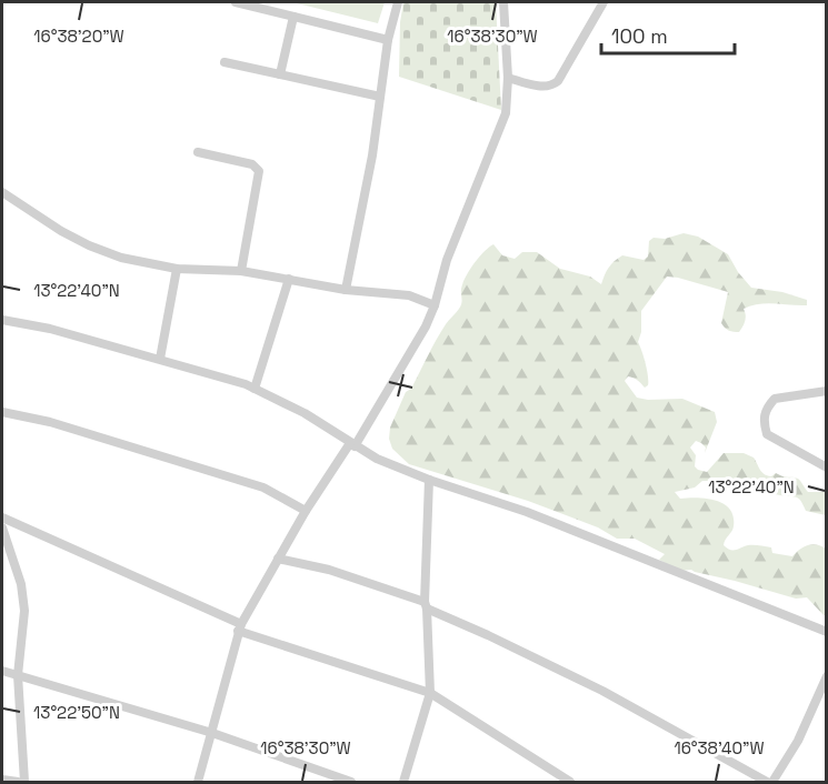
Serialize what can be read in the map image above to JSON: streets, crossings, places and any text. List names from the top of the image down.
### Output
{
  "scale_bar": "100 m",
  "coordinates": [
    "16°38'20\"W",
    "16°38'30\"W",
    "13°22'40\"N",
    "13°22'50\"N",
    "16°38'40\"W"
  ]
}
